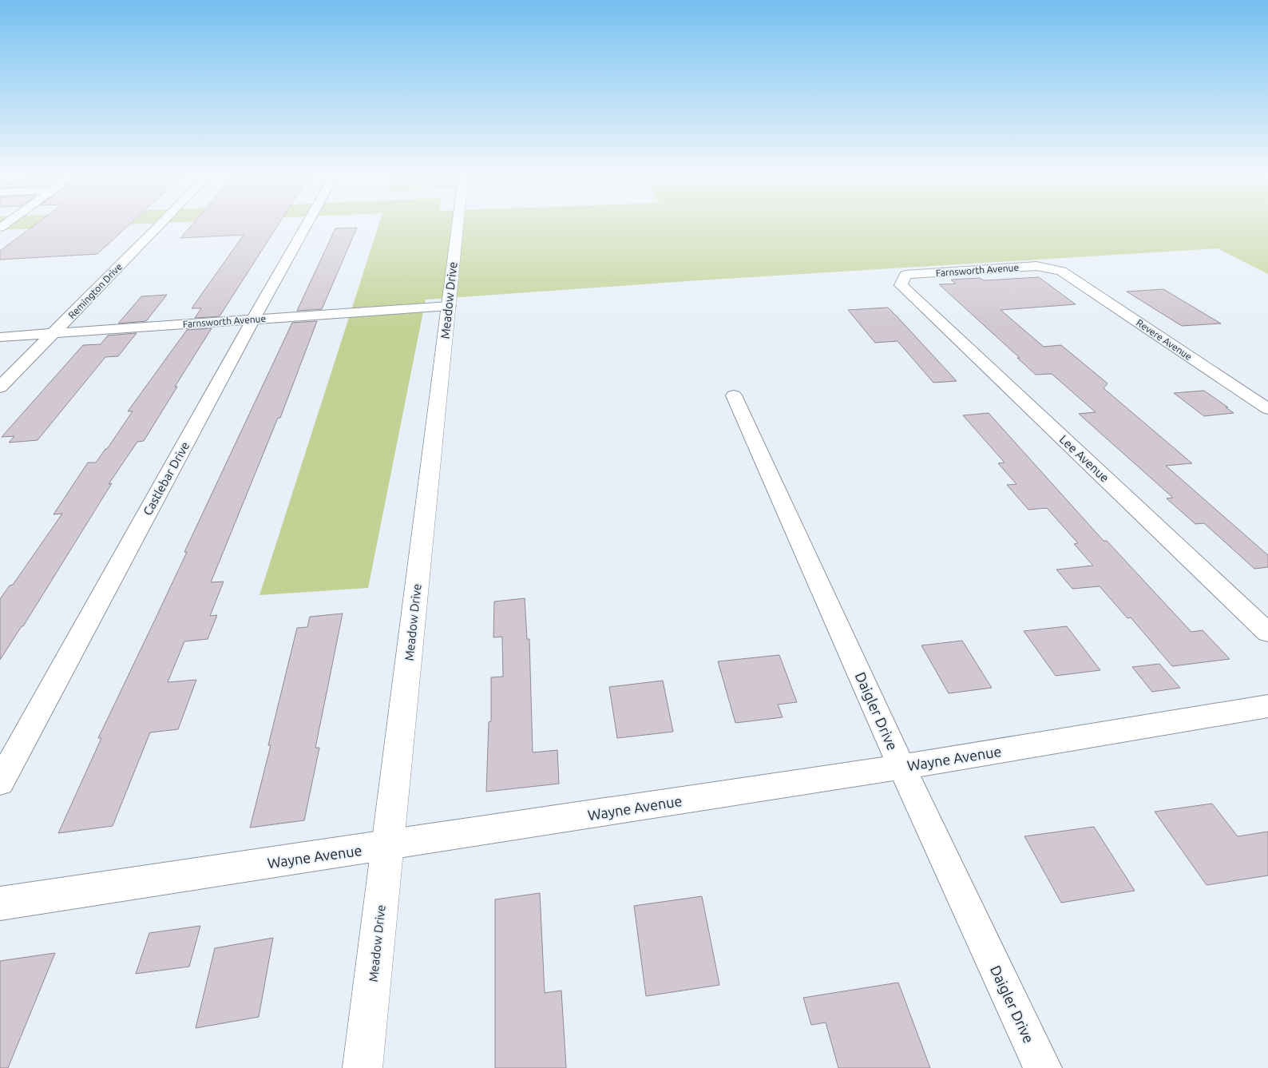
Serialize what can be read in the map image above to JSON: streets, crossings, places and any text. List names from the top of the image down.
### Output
{
  "streets": {
    "street": [
      "Farnsworth Avenue",
      "Remington Drive",
      "Meadow Drive",
      "Revere Avenue",
      "Lee Avenue",
      "Castlebar Drive",
      "Daigler Drive",
      "Wayne Avenue"
    ]
  },
  "crossings": [
    ["Farnsworth Avenue", "Remington Drive"],
    ["Farnsworth Avenue", "Meadow Drive"],
    ["Farnsworth Avenue", "Revere Avenue"],
    ["Farnsworth Avenue", "Lee Avenue"],
    ["Farnsworth Avenue", "Castlebar Drive"],
    ["Meadow Drive", "Wayne Avenue"],
    ["Daigler Drive", "Wayne Avenue"]
  ]
}
